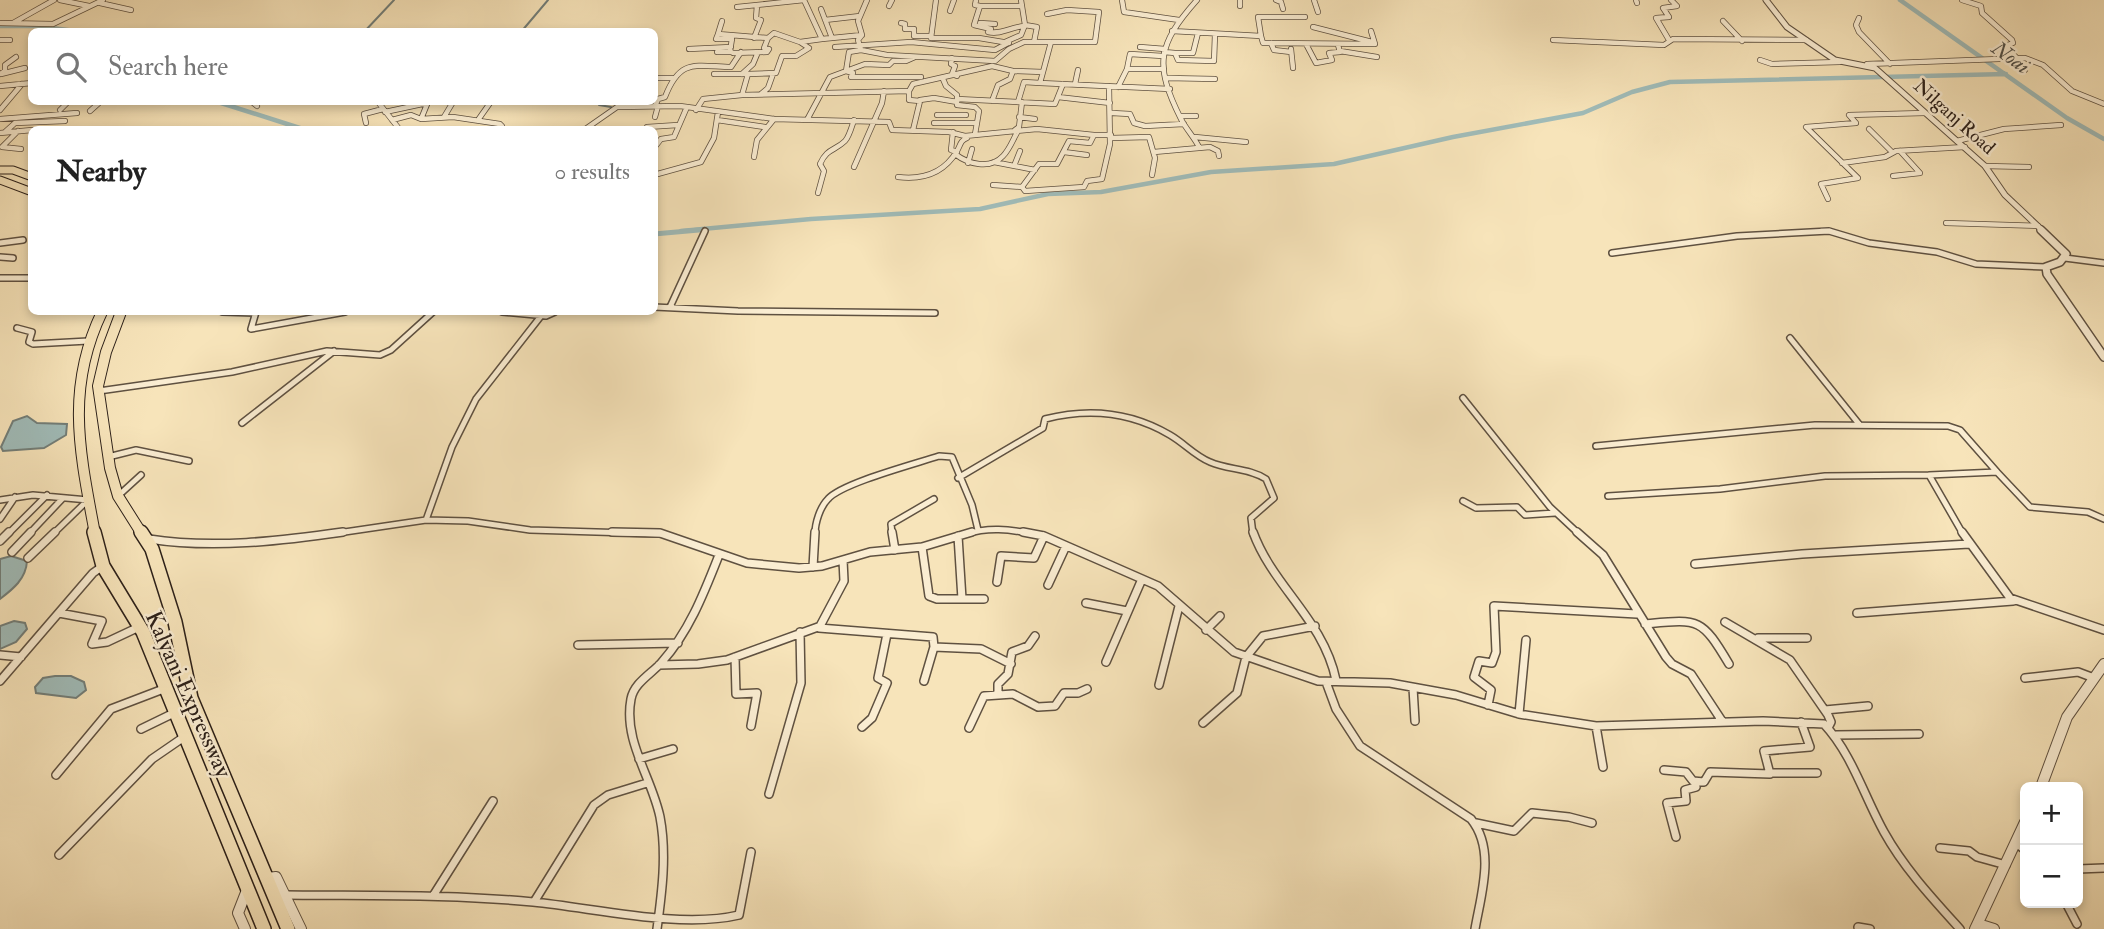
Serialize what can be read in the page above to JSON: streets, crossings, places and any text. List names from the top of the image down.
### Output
{
  "streets": {
    "highway": ["Kalyani Expressway"],
    "street": ["Nilganj Road"]
  },
  "water": ["Noai"],
  "page": {
    "search": "Search here",
    "heading": ["Nearby", "0 results"],
    "map_buttons": ["+", "−"]
  }
}
